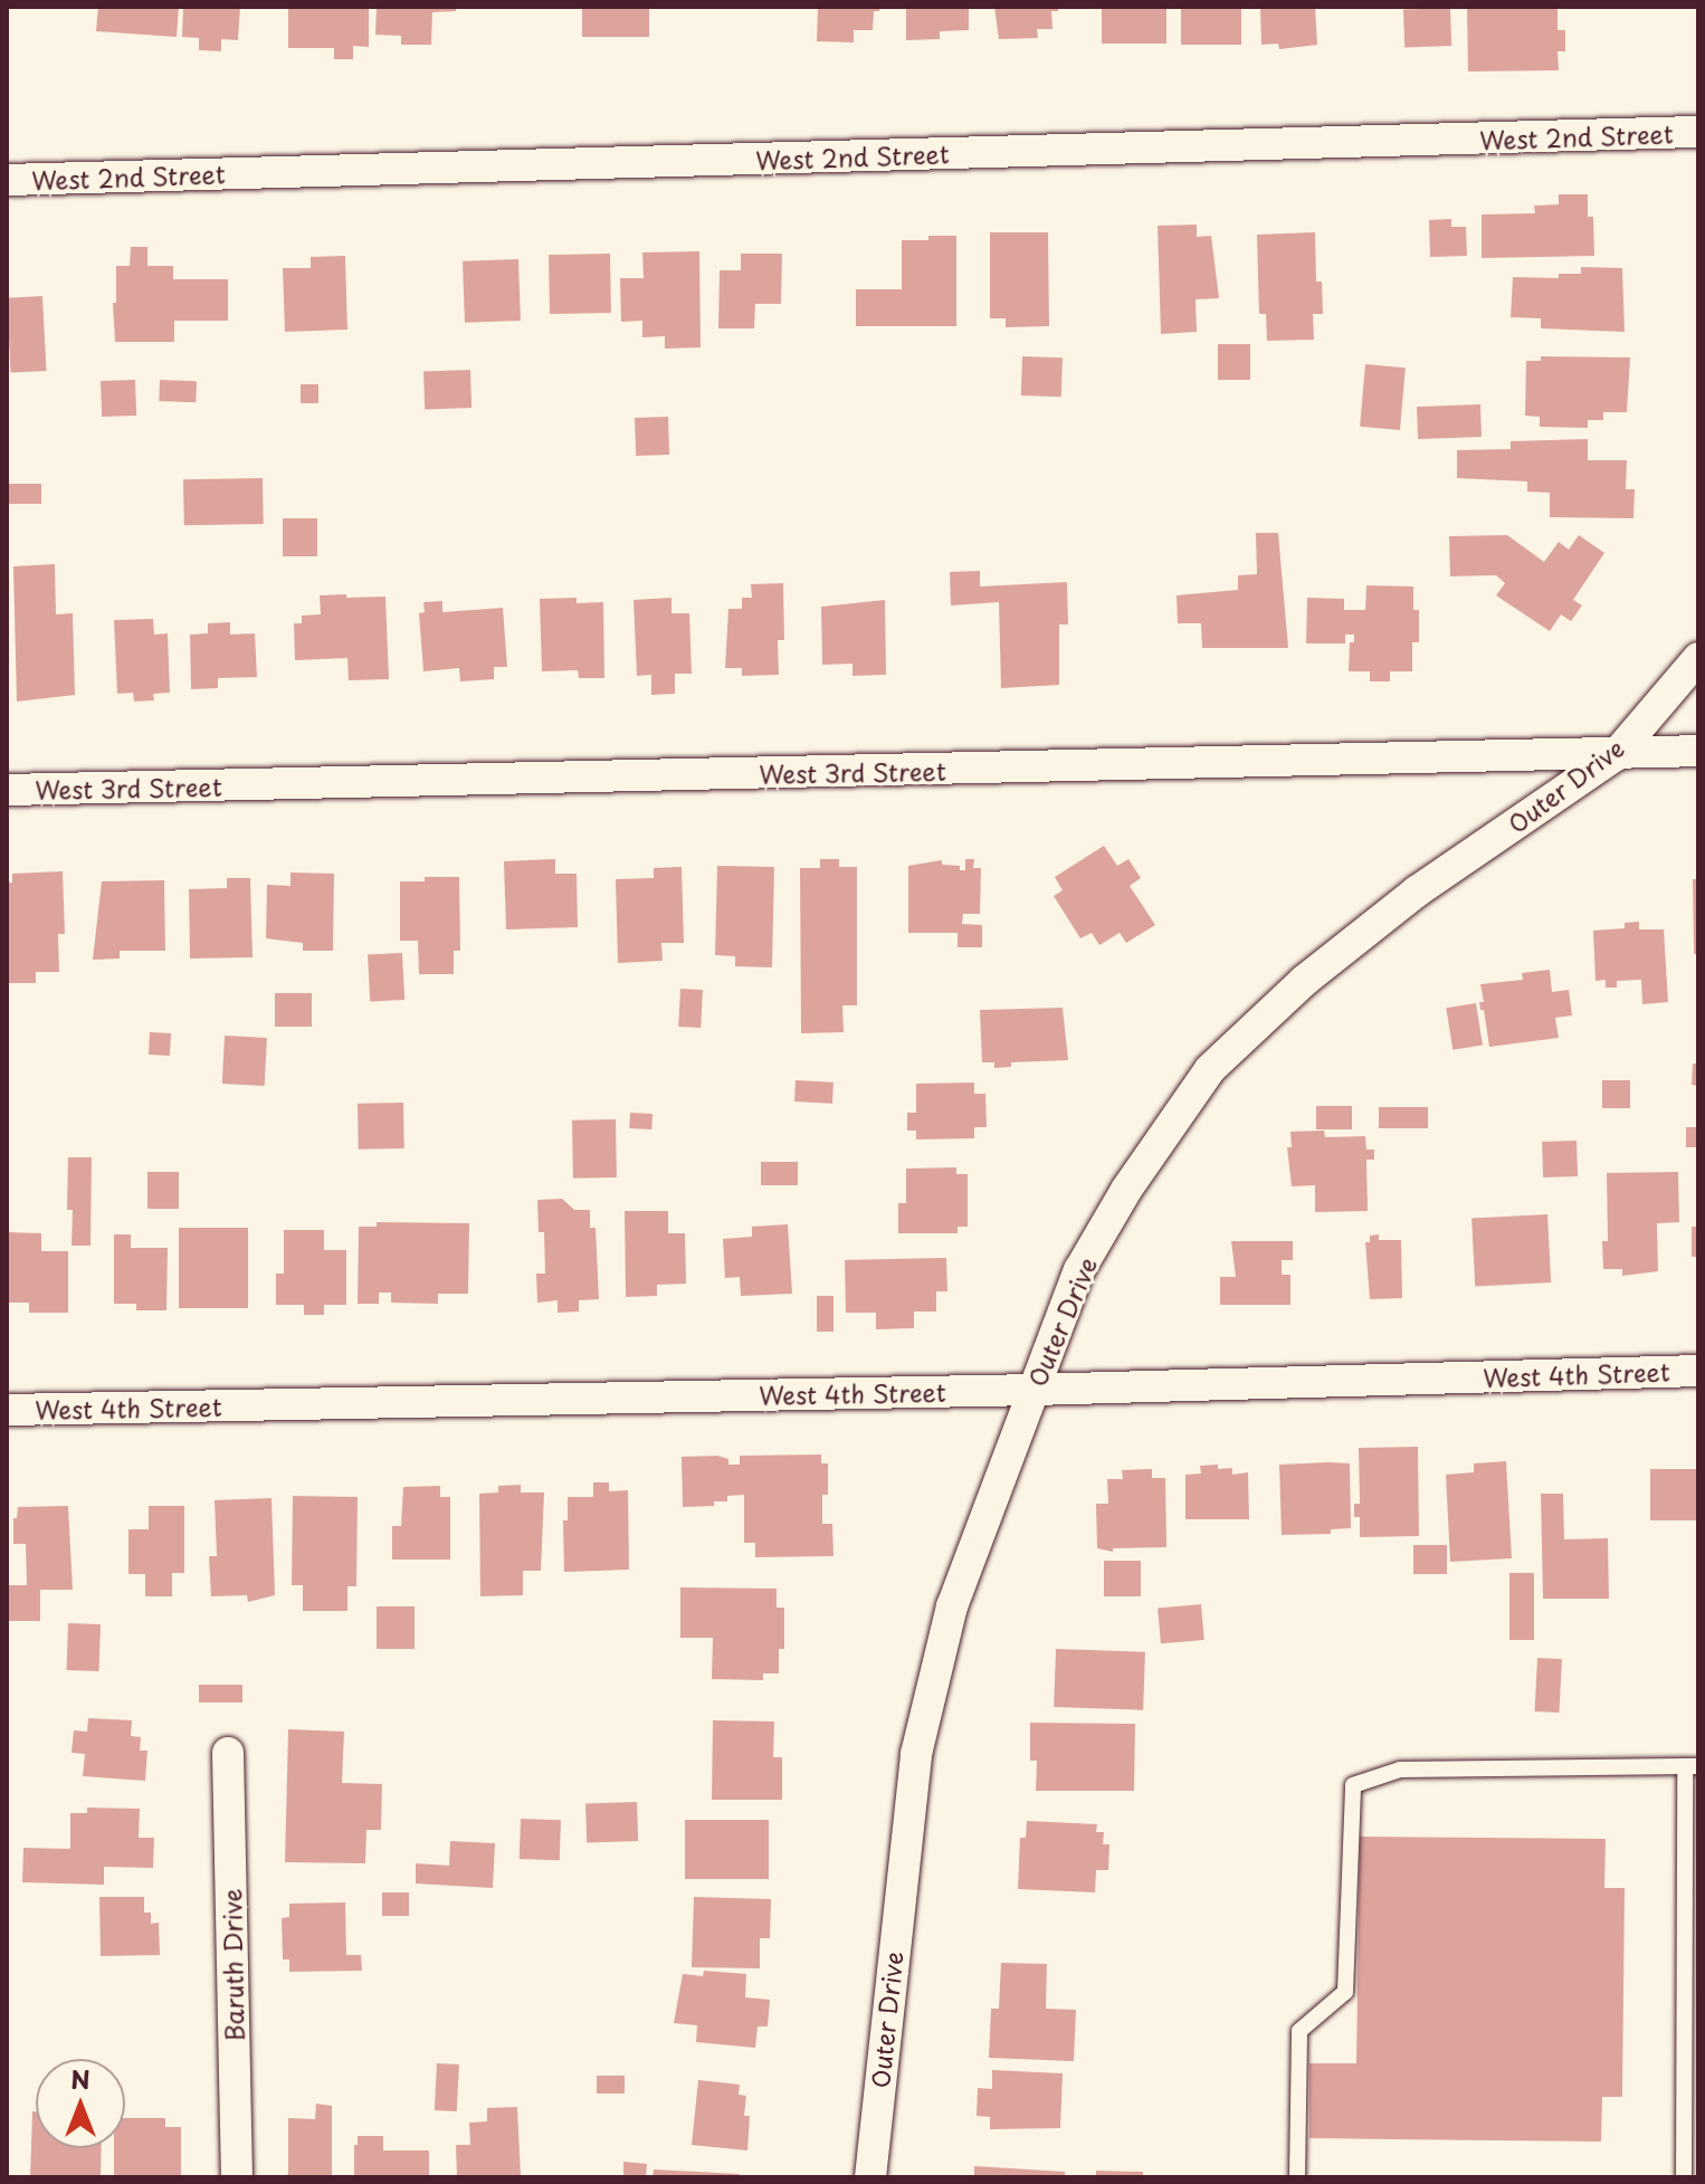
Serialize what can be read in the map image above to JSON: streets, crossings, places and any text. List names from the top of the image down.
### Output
{
  "streets": {
    "street": [
      "West 2nd Street",
      "West 3rd Street",
      "Outer Drive",
      "West 4th Street",
      "Baruth Drive"
    ]
  },
  "crossings": [
    ["West 3rd Street", "Outer Drive"],
    ["Outer Drive", "West 4th Street"]
  ],
  "north": "top"
}
